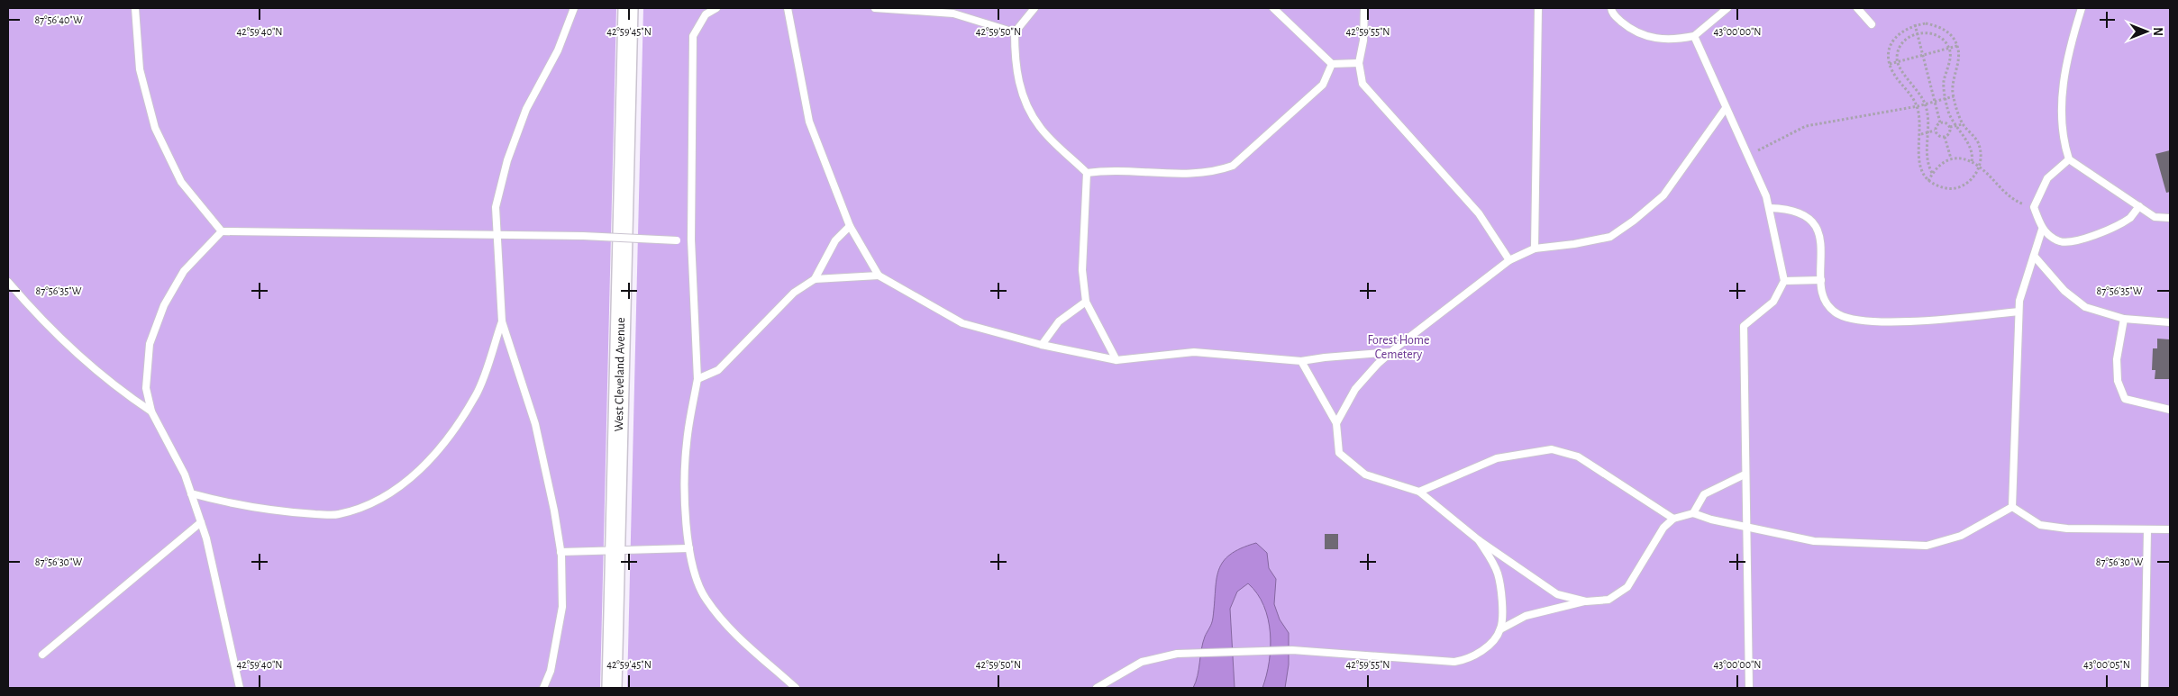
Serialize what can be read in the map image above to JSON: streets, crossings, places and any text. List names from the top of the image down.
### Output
{
  "streets": {
    "street": ["West Cleveland Avenue"]
  },
  "parks": ["Forest Home Cemetery"],
  "north": "right",
  "coordinates": [
    "87°56'40\"W",
    "42°59'40\"N",
    "42°59'45\"N",
    "42°59'50\"N",
    "42°59'55\"N",
    "43°00'00\"N",
    "87°56'35\"W",
    "87°56'30\"W",
    "43°00'05\"N"
  ]
}
